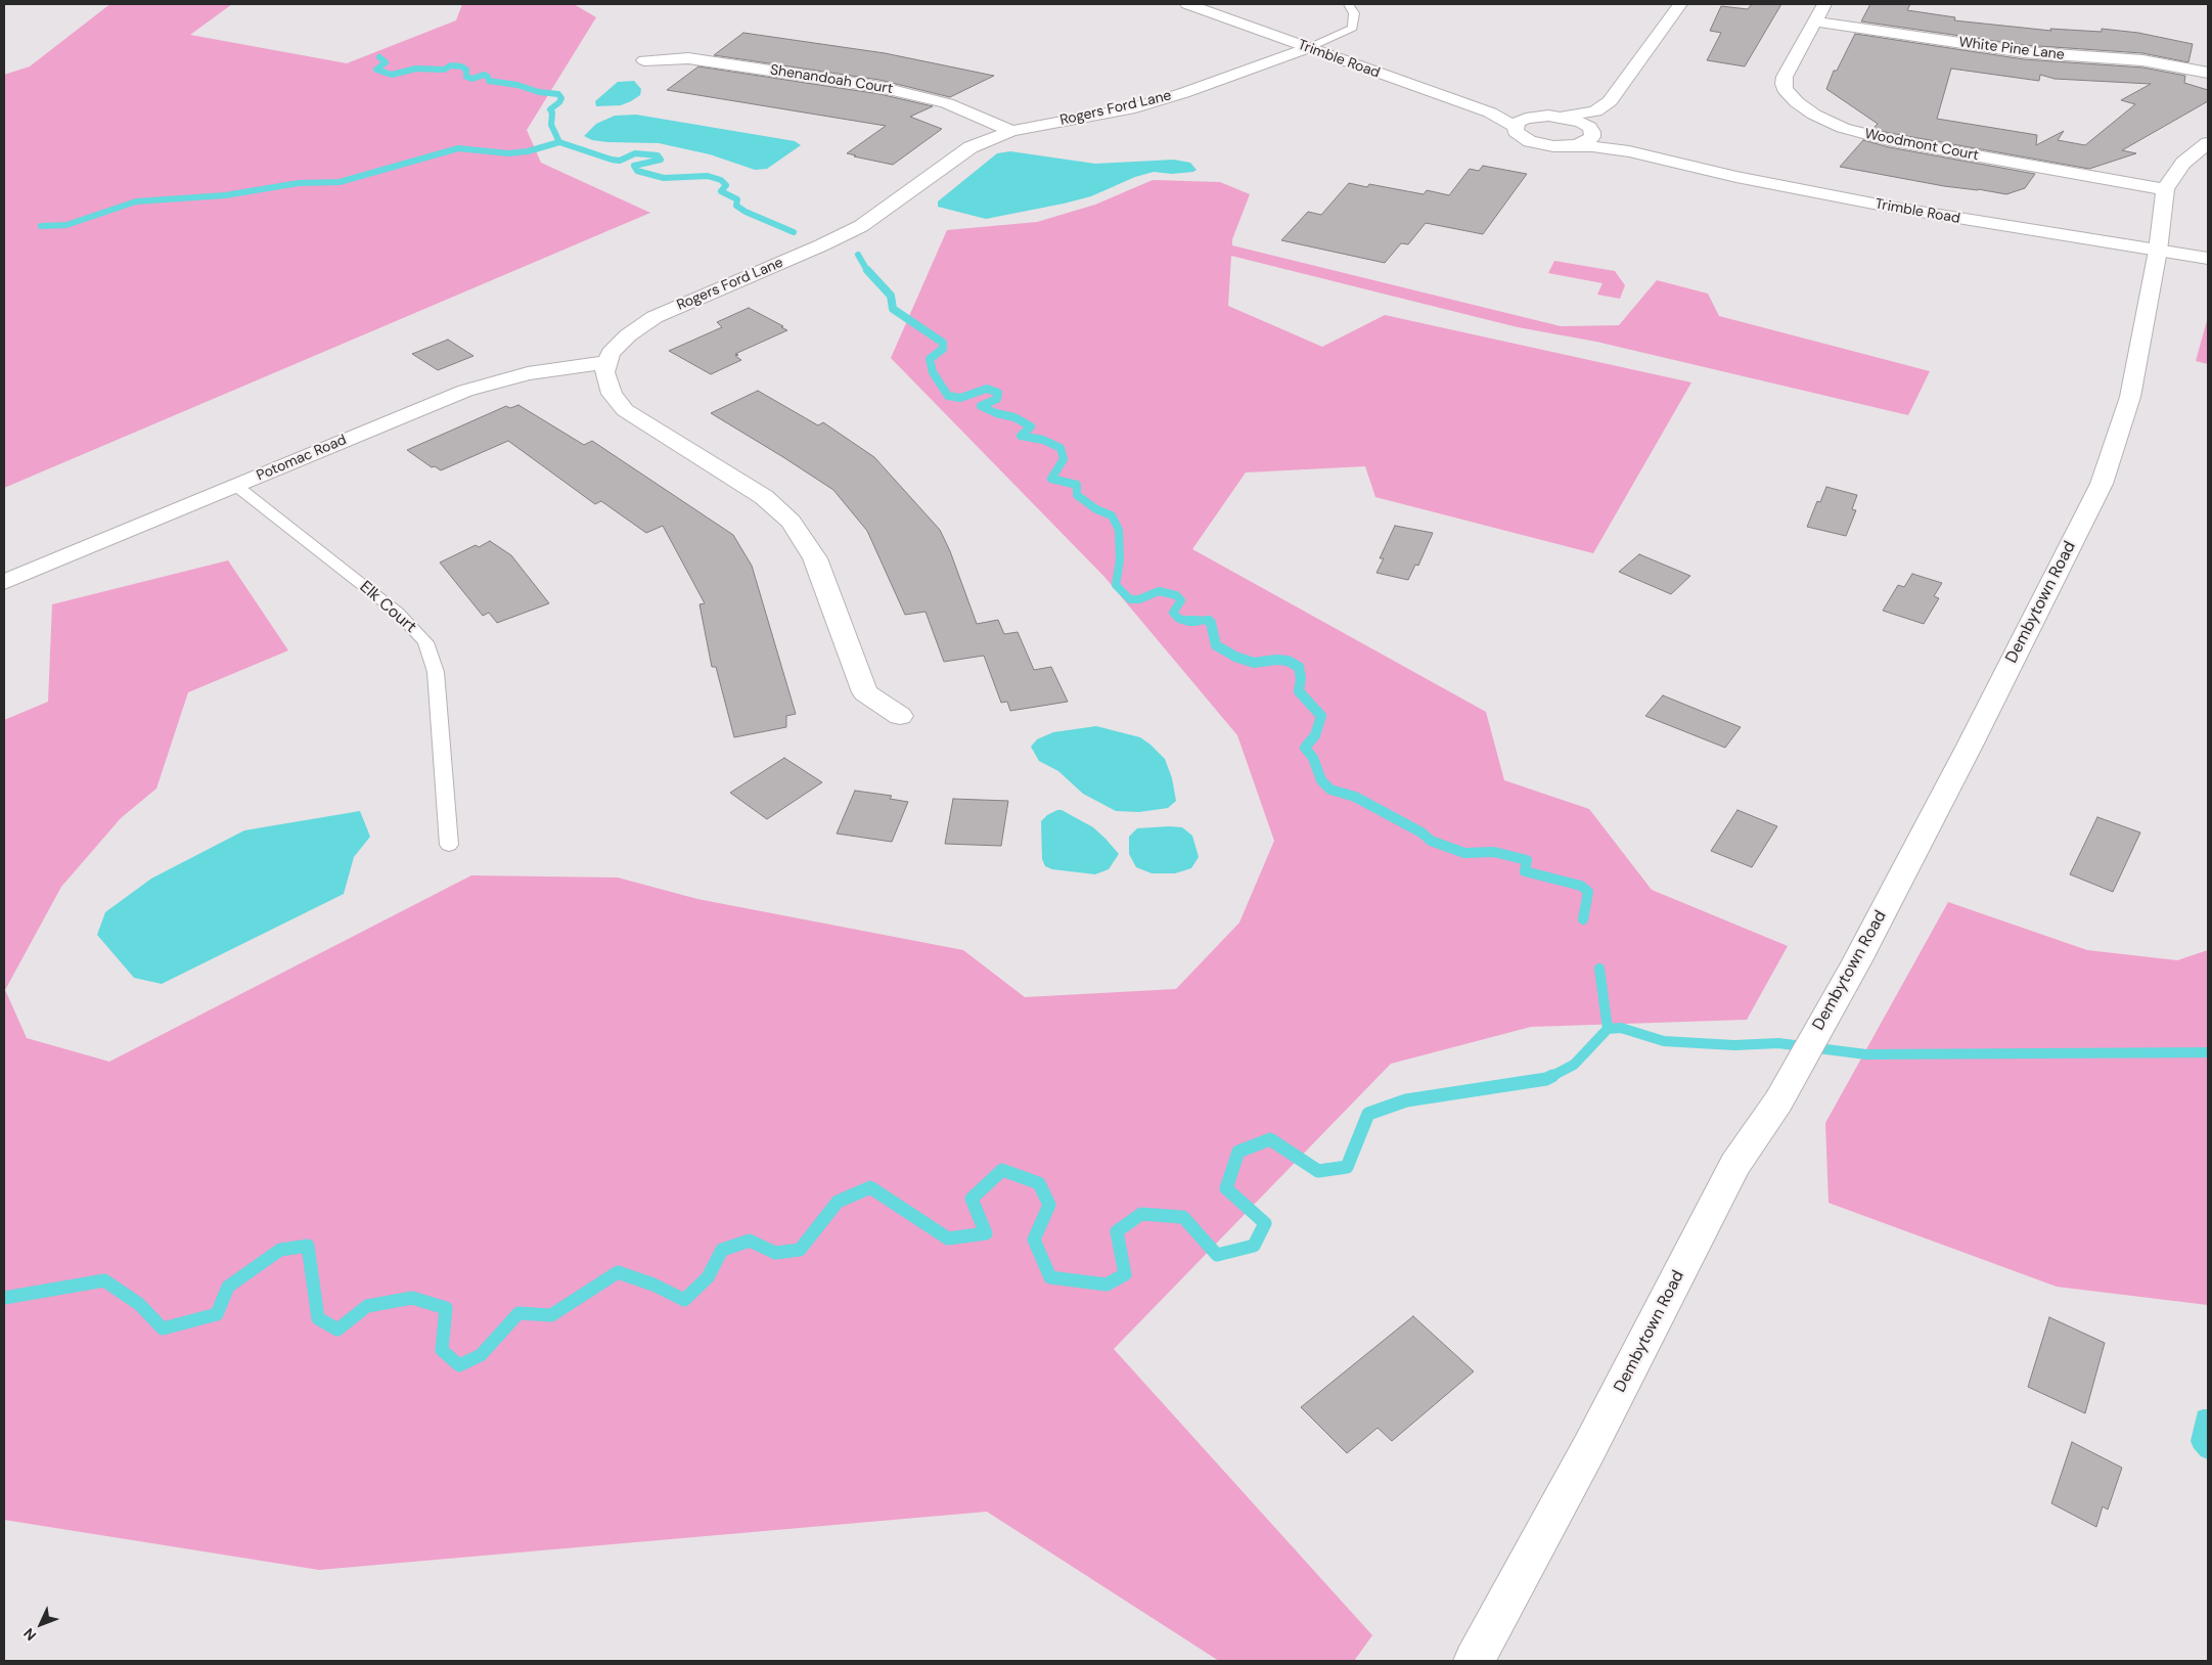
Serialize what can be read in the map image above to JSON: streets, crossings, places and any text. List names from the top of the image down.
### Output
{
  "streets": {
    "street": [
      "White Pine Lane",
      "Trimble Road",
      "Shenandoah Court",
      "Rogers Ford Lane",
      "Woodmont Court",
      "Potomac Road",
      "Dembytown Road"
    ],
    "lane": ["Elk Court"]
  },
  "crossings": [
    ["White Pine Lane", "Woodmont Court"],
    ["Trimble Road", "Rogers Ford Lane"],
    ["Trimble Road", "Dembytown Road"],
    ["Shenandoah Court", "Rogers Ford Lane"],
    ["Rogers Ford Lane", "Potomac Road"],
    ["Woodmont Court", "Dembytown Road"],
    ["Potomac Road", "Elk Court"]
  ],
  "north": "bottom left"
}
